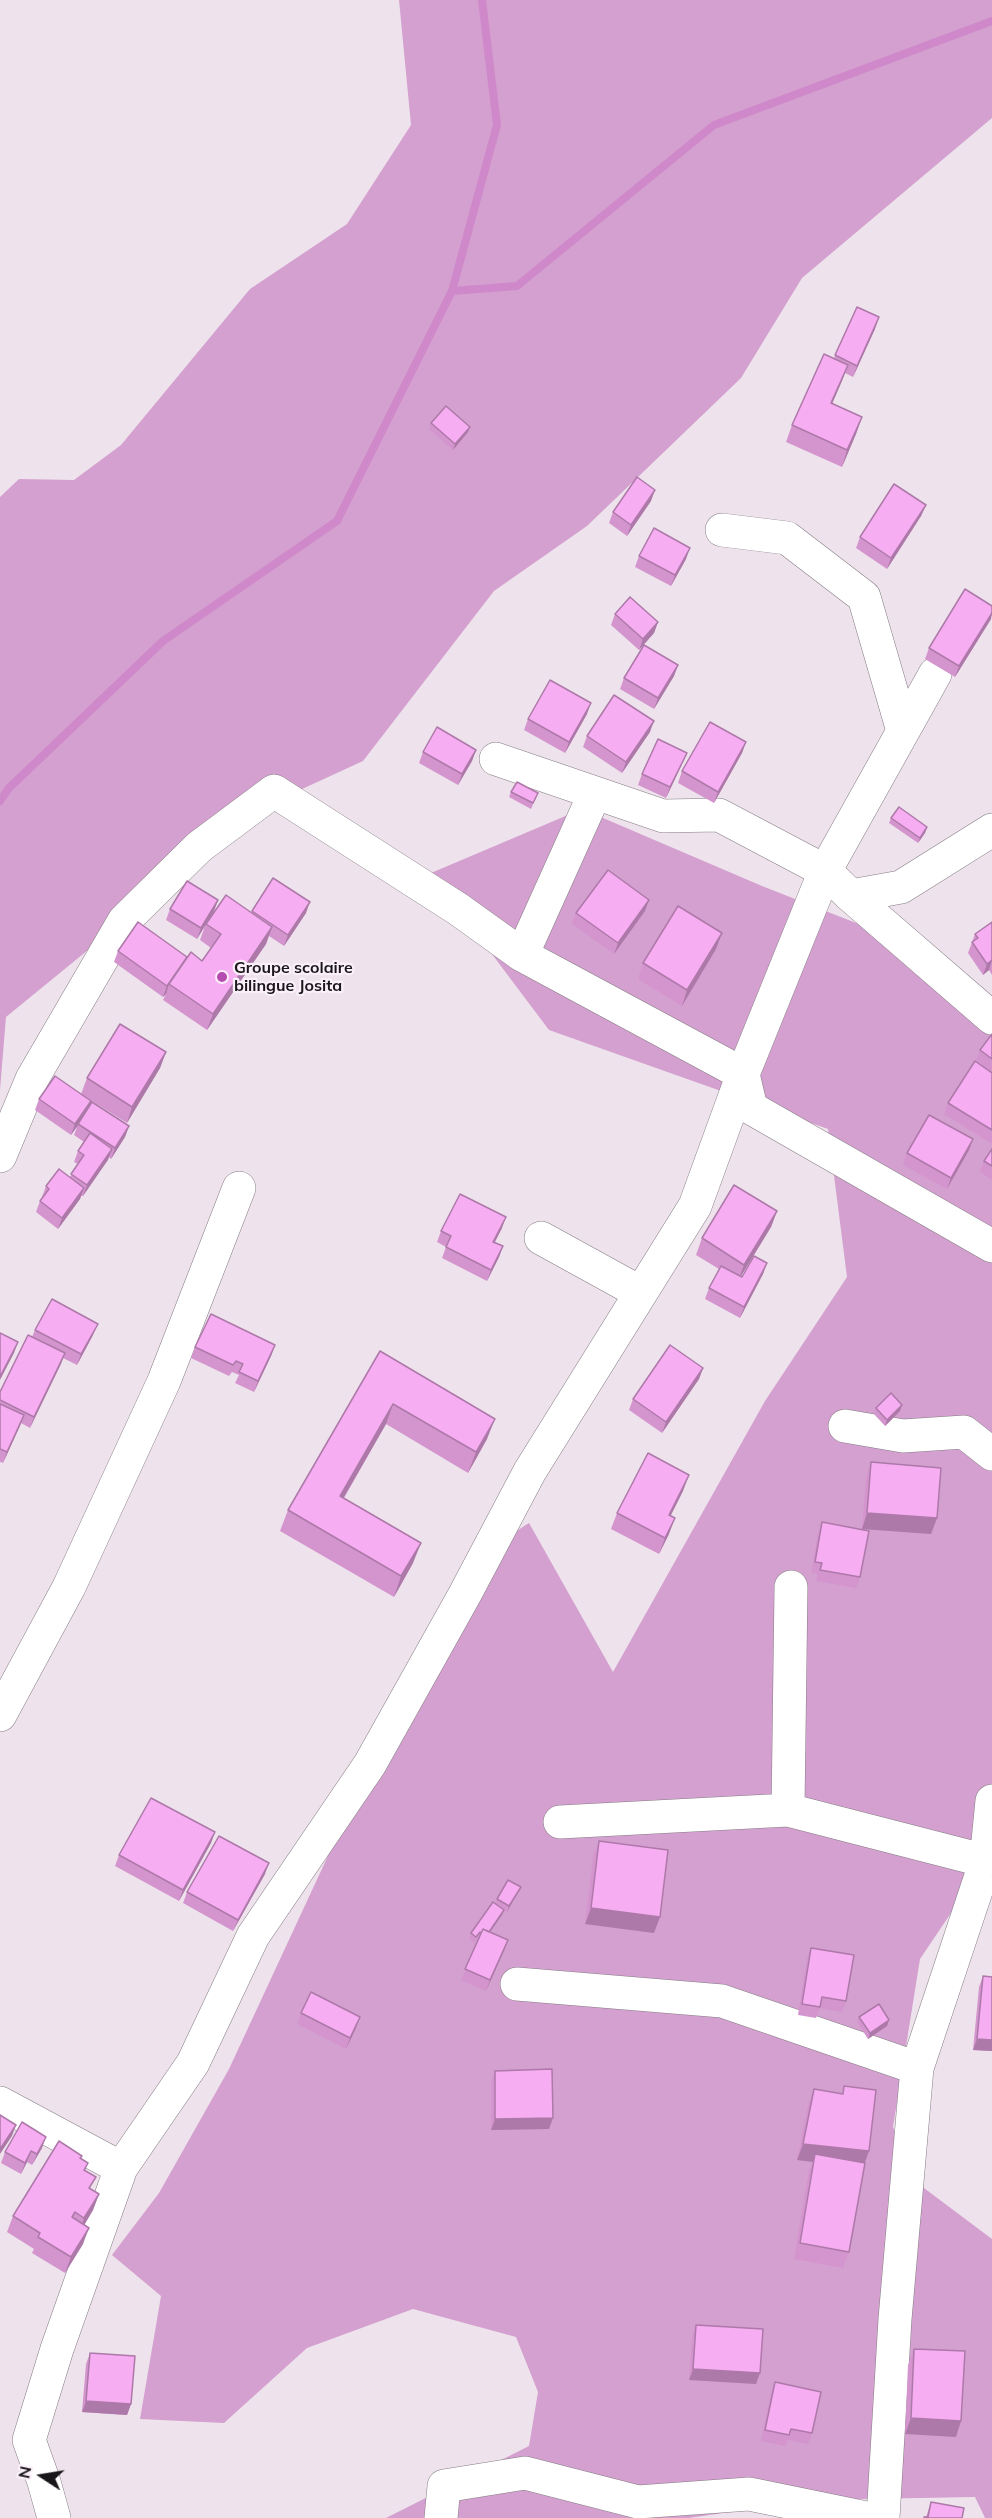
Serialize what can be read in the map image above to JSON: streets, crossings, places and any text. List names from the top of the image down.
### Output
{
  "places": ["Groupe scolaire bilingue Josita"],
  "north": "left"
}
